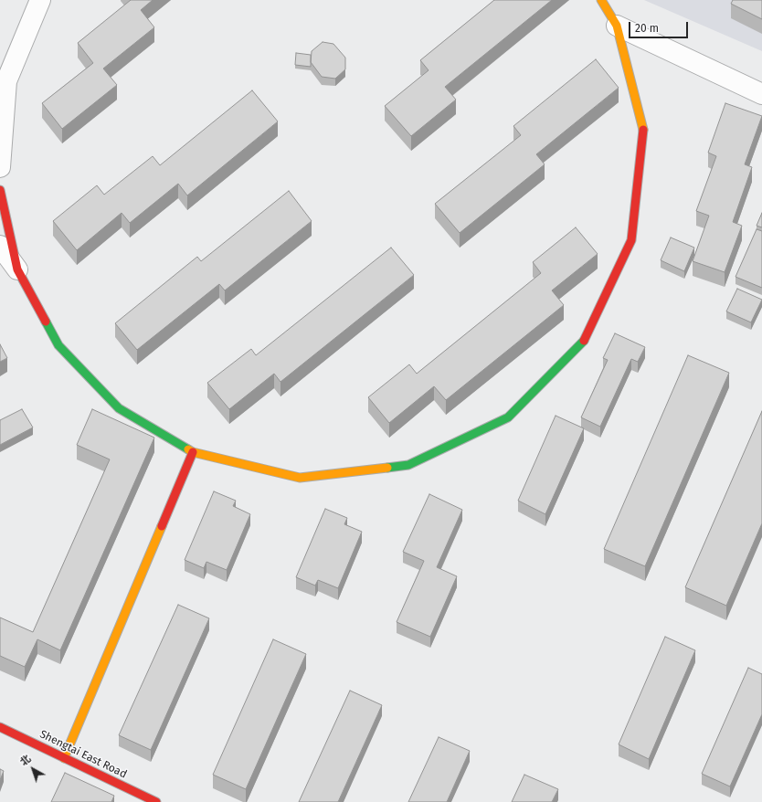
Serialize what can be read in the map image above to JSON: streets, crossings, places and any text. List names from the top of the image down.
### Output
{
  "streets": {
    "street": ["Shengtai East Road"]
  },
  "scale_bar": "20 m",
  "north": "top left"
}
